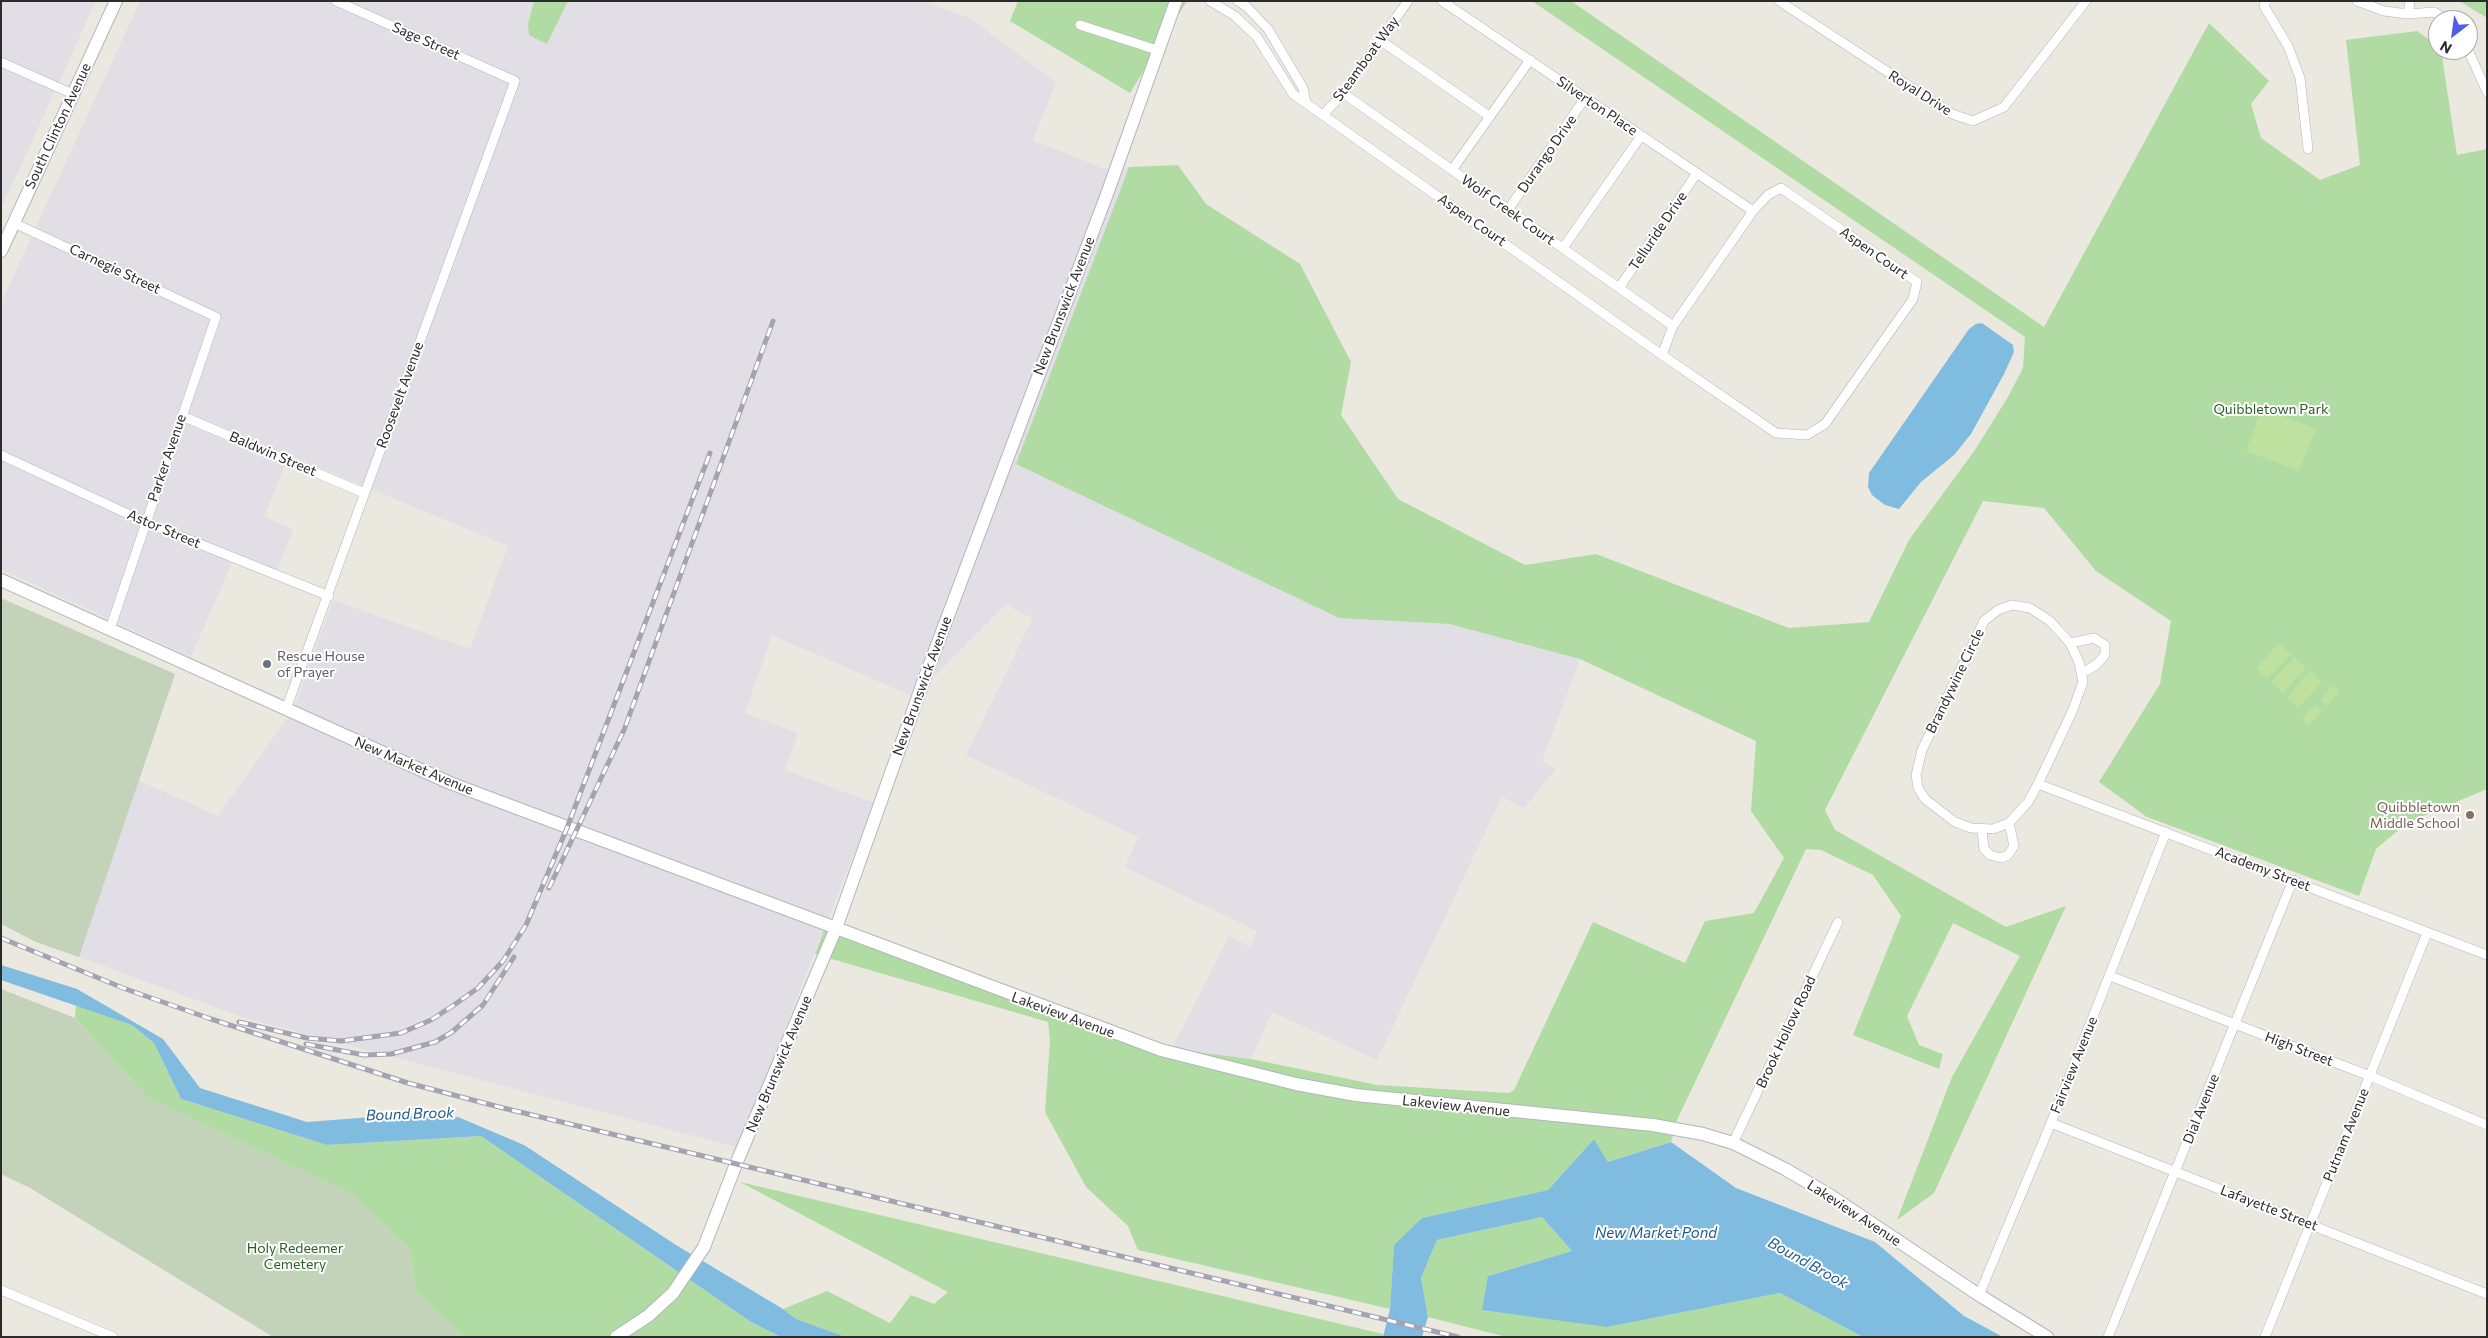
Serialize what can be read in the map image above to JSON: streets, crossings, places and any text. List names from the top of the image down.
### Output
{
  "streets": {
    "main road": [
      "South Clinton Avenue",
      "New Brunswick Avenue",
      "New Market Avenue",
      "Lakeview Avenue"
    ],
    "street": [
      "Sage Street",
      "Steamboat Way",
      "Royal Drive",
      "Silverton Place",
      "Durango Drive",
      "Wolf Creek Court",
      "Aspen Court",
      "Telluride Drive",
      "Carnegie Street",
      "Roosevelt Avenue",
      "Baldwin Street",
      "Parker Avenue",
      "Astor Street",
      "Brandywine Circle",
      "Academy Street",
      "Brook Hollow Road",
      "High Street",
      "Fairview Avenue",
      "Dial Avenue",
      "Putnam Avenue",
      "Lafayette Street"
    ]
  },
  "crossings": [
    ["Sage Street", "Roosevelt Avenue"],
    ["Steamboat Way", "Wolf Creek Court"],
    ["Steamboat Way", "Aspen Court"],
    ["Silverton Place", "Durango Drive"],
    ["Silverton Place", "Aspen Court"],
    ["Silverton Place", "Telluride Drive"],
    ["South Clinton Avenue", "Carnegie Street"],
    ["Durango Drive", "Wolf Creek Court"],
    ["Wolf Creek Court", "Aspen Court"],
    ["Wolf Creek Court", "Telluride Drive"],
    ["Carnegie Street", "Parker Avenue"],
    ["New Brunswick Avenue", "New Market Avenue"],
    ["New Brunswick Avenue", "Lakeview Avenue"],
    ["Roosevelt Avenue", "Baldwin Street"],
    ["Roosevelt Avenue", "Astor Street"],
    ["Roosevelt Avenue", "New Market Avenue"],
    ["Baldwin Street", "Parker Avenue"],
    ["Parker Avenue", "Astor Street"],
    ["Parker Avenue", "New Market Avenue"],
    ["New Market Avenue", "Lakeview Avenue"],
    ["Academy Street", "Fairview Avenue"],
    ["Academy Street", "Dial Avenue"],
    ["Academy Street", "Putnam Avenue"],
    ["Lakeview Avenue", "Brook Hollow Road"],
    ["Lakeview Avenue", "Fairview Avenue"],
    ["High Street", "Fairview Avenue"],
    ["High Street", "Dial Avenue"],
    ["High Street", "Putnam Avenue"],
    ["Fairview Avenue", "Lafayette Street"],
    ["Dial Avenue", "Lafayette Street"],
    ["Putnam Avenue", "Lafayette Street"]
  ],
  "water": ["Bound Brook", "New Market Pond"],
  "parks": ["Quibbletown Park", "Holy Redeemer Cemetery"],
  "places": ["Rescue House of Prayer", "Quibbletown Middle School"],
  "north": "bottom left"
}
